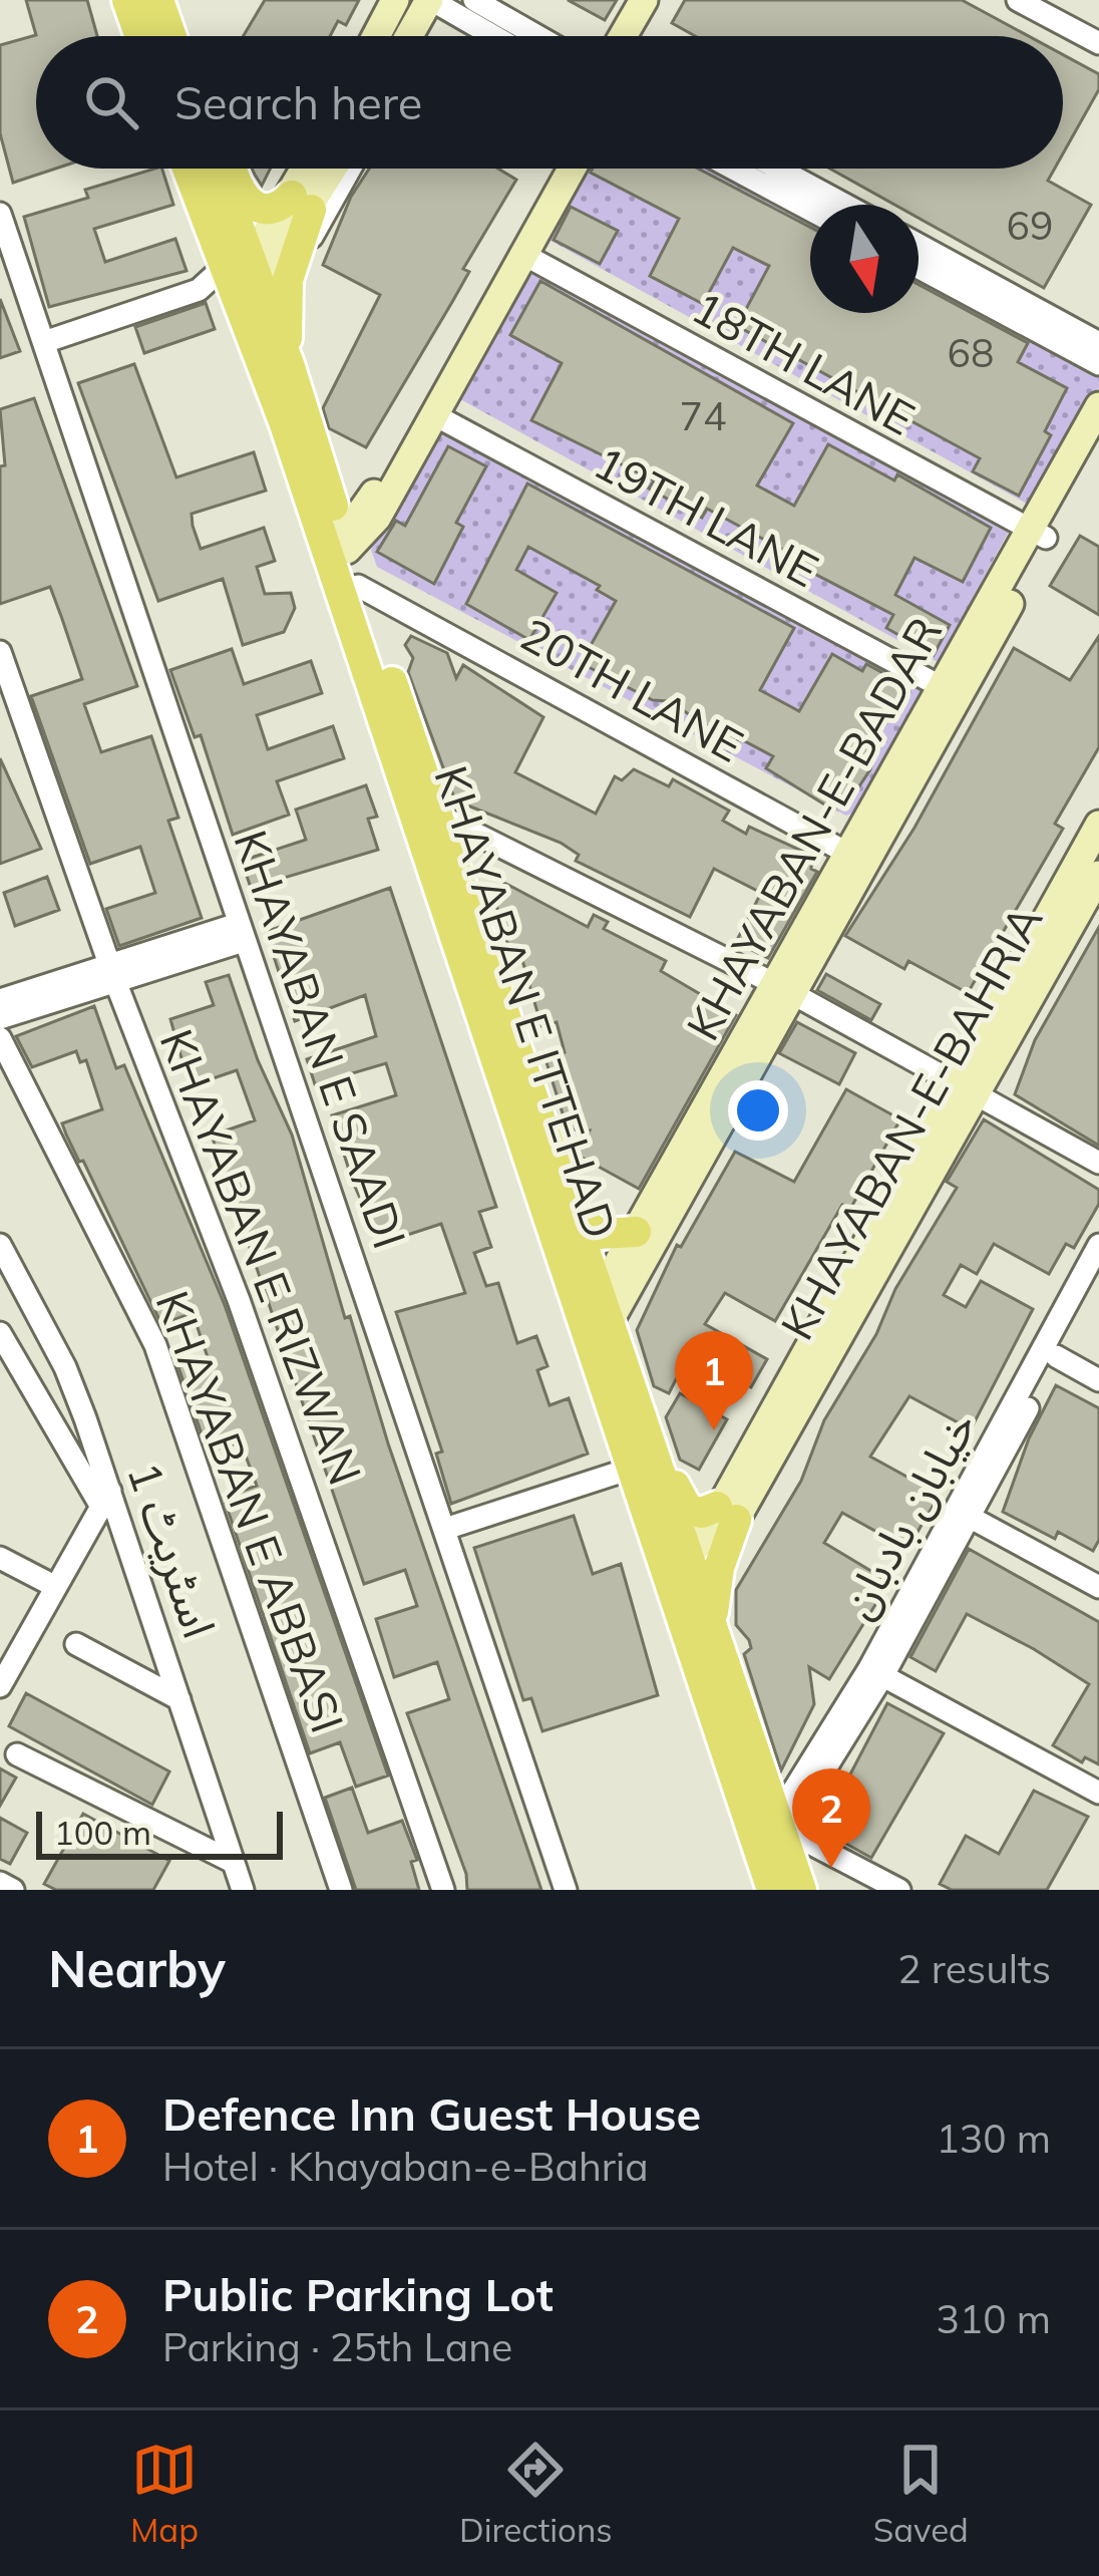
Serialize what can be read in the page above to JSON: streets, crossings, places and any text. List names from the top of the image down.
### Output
{
  "streets": {
    "main road": ["KHAYABAN-E-BADAR", "KHAYABAN E ITTEHAD", "KHAYABAN-E-BAHRIA"],
    "street": [
      "18TH LANE",
      "19TH LANE",
      "20TH LANE",
      "KHAYABAN E SAADI",
      "KHAYABAN E RIZWAN",
      "KHAYABAN E ABBASI",
      "خیابان بادبان",
      "اسٹریٹ 1"
    ]
  },
  "crossings": [
    ["18TH LANE", "KHAYABAN-E-BADAR"],
    ["19TH LANE", "KHAYABAN-E-BADAR"],
    ["20TH LANE", "KHAYABAN-E-BADAR"],
    ["20TH LANE", "KHAYABAN E ITTEHAD"],
    ["KHAYABAN-E-BADAR", "KHAYABAN E ITTEHAD"],
    ["KHAYABAN E ITTEHAD", "KHAYABAN-E-BAHRIA"],
    ["KHAYABAN E ITTEHAD", "خیابان بادبان"]
  ],
  "house_numbers": ["69", "68", "74"],
  "scale_bar": "100 m",
  "north": "bottom",
  "page": {
    "search": "Search here",
    "pins": ["1", "2"],
    "scale": "100 m",
    "heading": ["Nearby", "2 results"],
    "list": [
      {
        "mark": "1",
        "name": "Defence Inn Guest House",
        "note": "Hotel · Khayaban-e-Bahria",
        "value": "130 m"
      },
      {
        "mark": "2",
        "name": "Public Parking Lot",
        "note": "Parking · 25th Lane",
        "value": "310 m"
      }
    ],
    "nav": ["Map", "Directions", "Saved"]
  }
}
